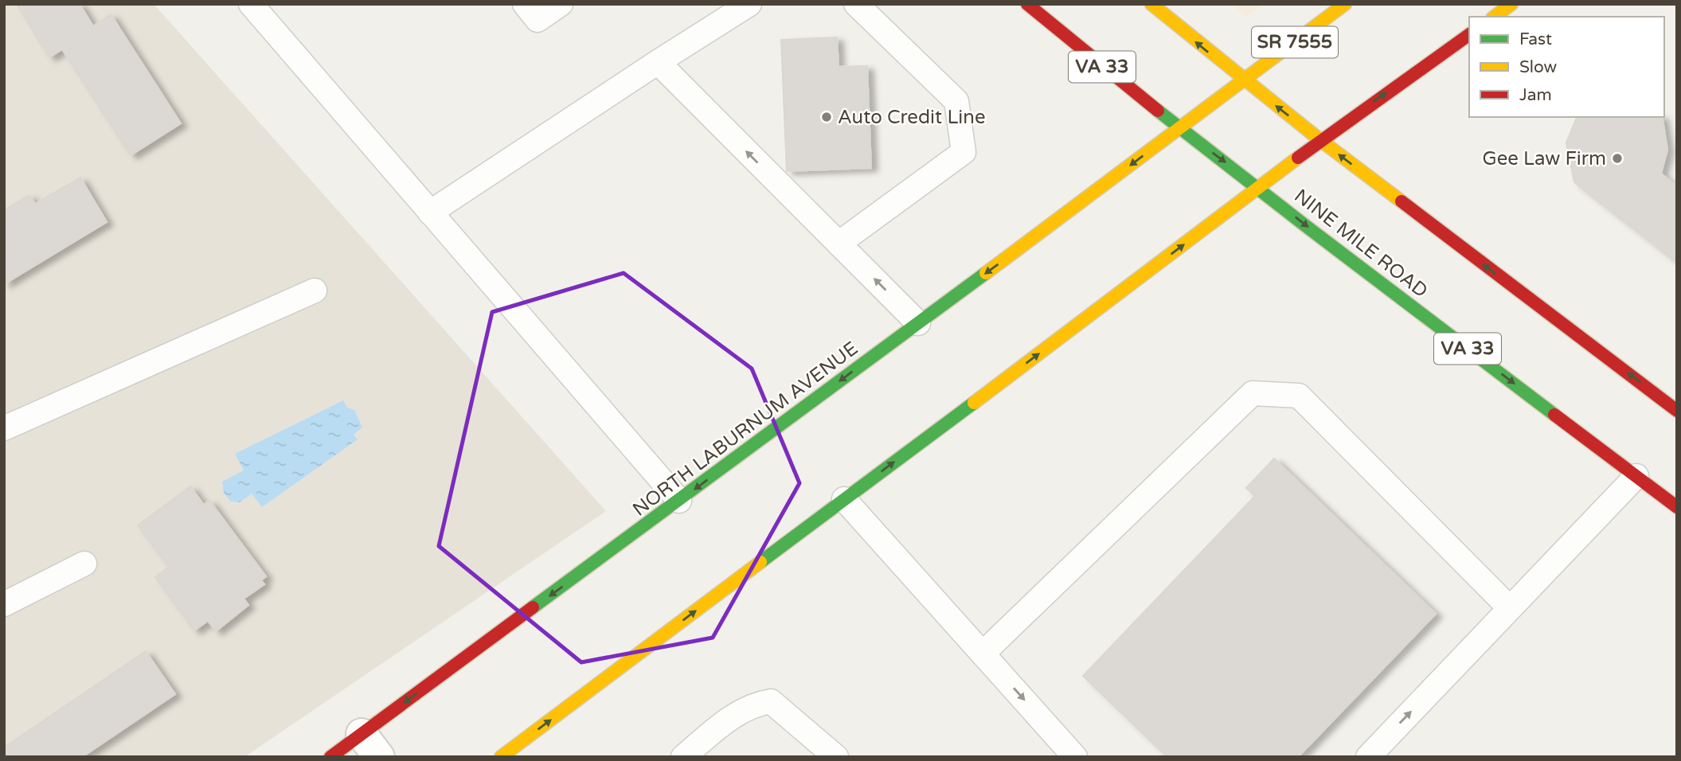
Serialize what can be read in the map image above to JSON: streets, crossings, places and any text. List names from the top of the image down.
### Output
{
  "streets": {
    "main road": [
      "SR 7555",
      "VA 33",
      "NINE MILE ROAD",
      "NORTH LABURNUM AVENUE"
    ]
  },
  "crossings": [
    ["SR 7555", "NORTH LABURNUM AVENUE"],
    ["NINE MILE ROAD", "NORTH LABURNUM AVENUE"]
  ],
  "places": ["Auto Credit Line", "Gee Law Firm"],
  "legend": ["Fast", "Slow", "Jam"]
}
